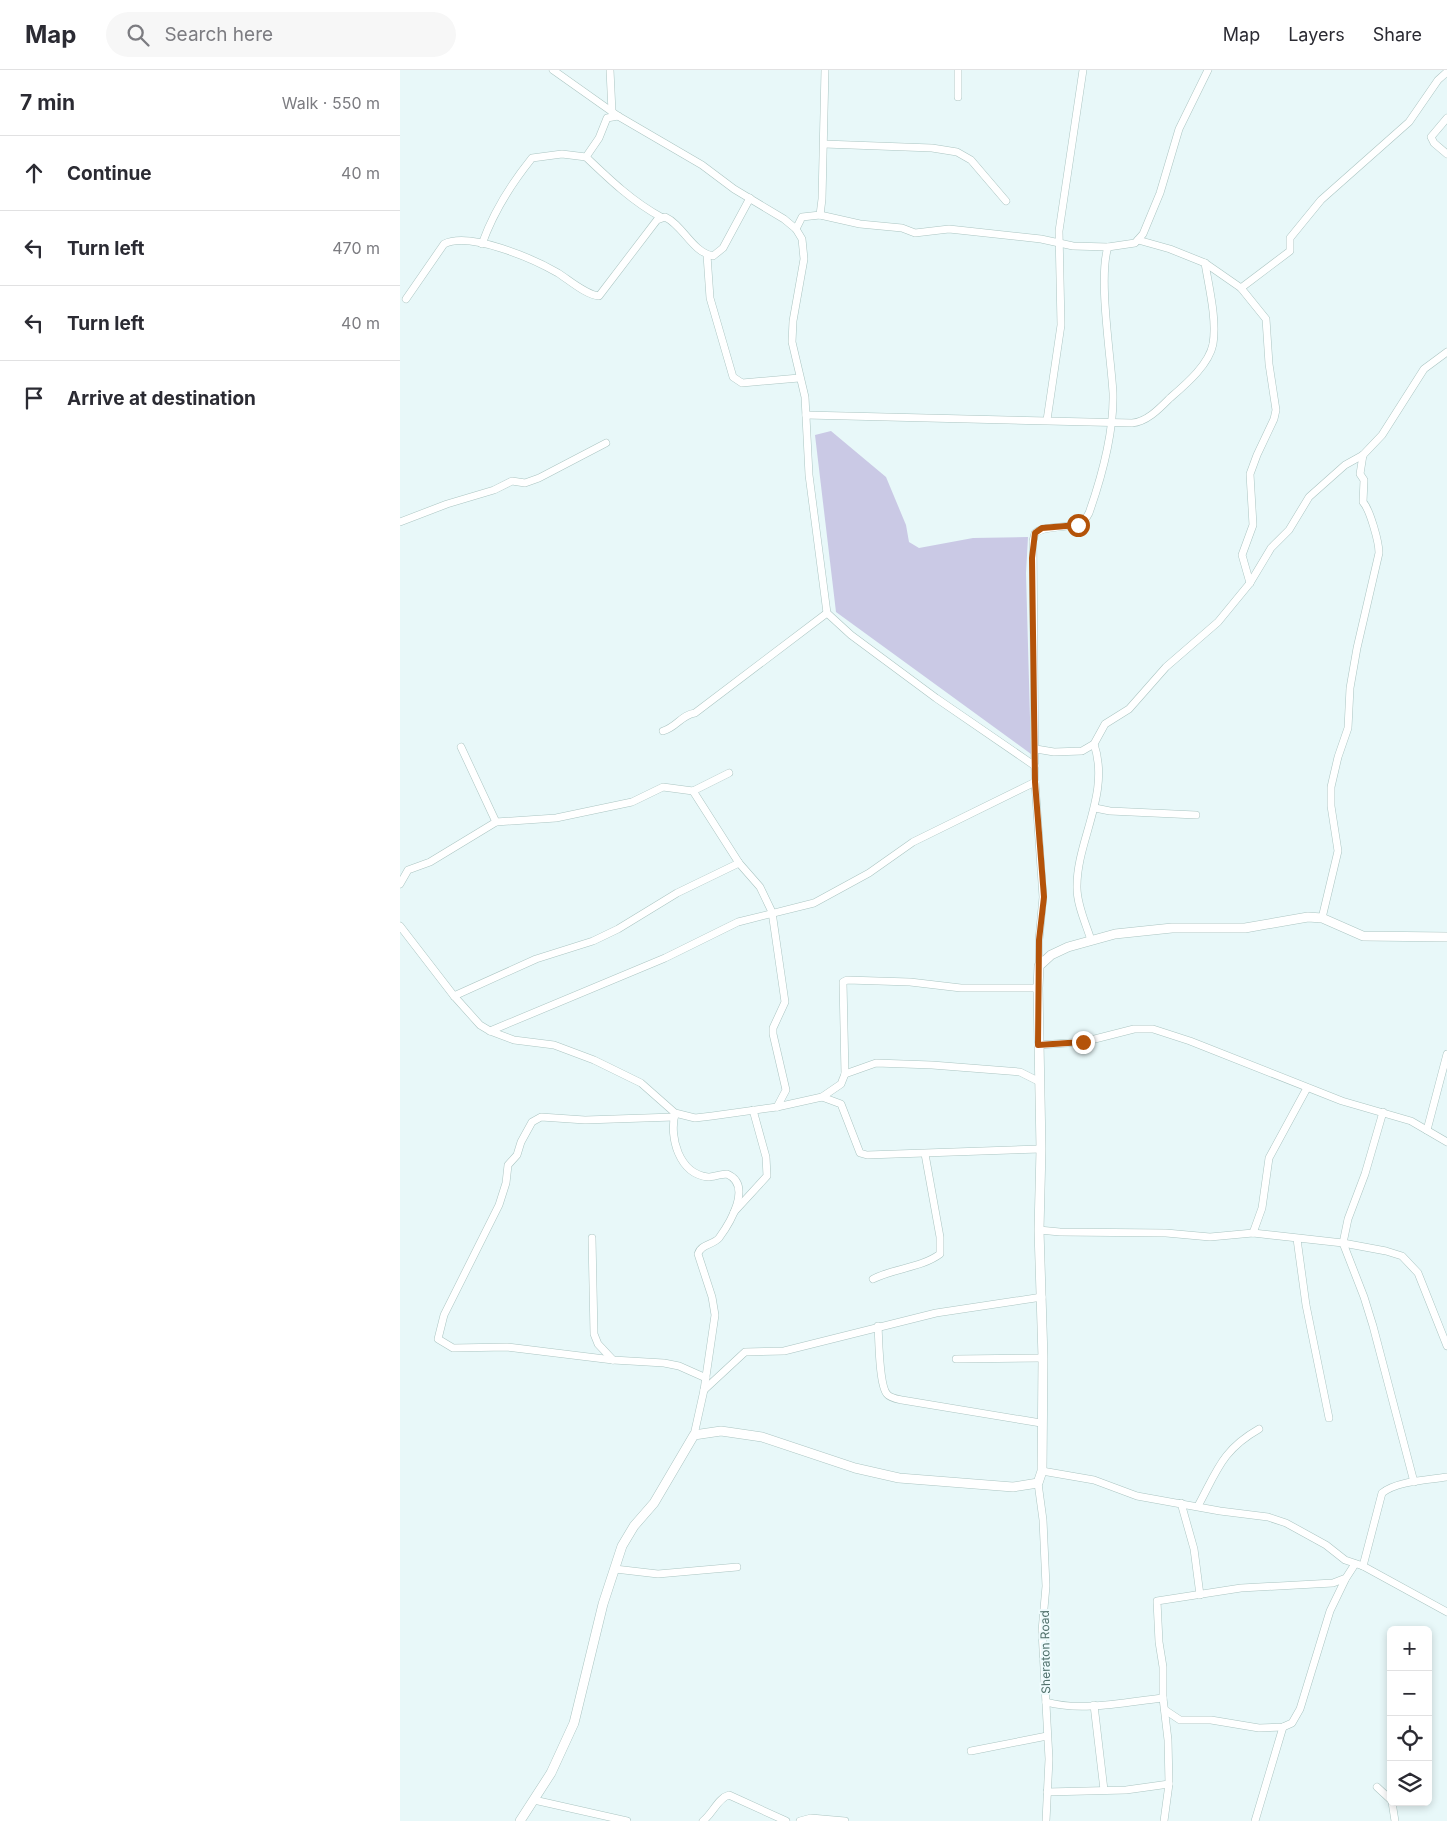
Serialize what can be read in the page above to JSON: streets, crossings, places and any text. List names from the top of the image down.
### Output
{
  "streets": {
    "street": ["Sheraton Road"]
  },
  "page": {
    "header": "Map",
    "search": "Search here",
    "nav": ["Map", "Layers", "Share"],
    "heading": ["7 min", "Walk · 550 m"],
    "list": [
      ["Continue", "40 m"],
      ["Turn left", "470 m"],
      ["Turn left", "40 m"],
      "Arrive at destination"
    ],
    "map_buttons": ["+", "−"]
  }
}
